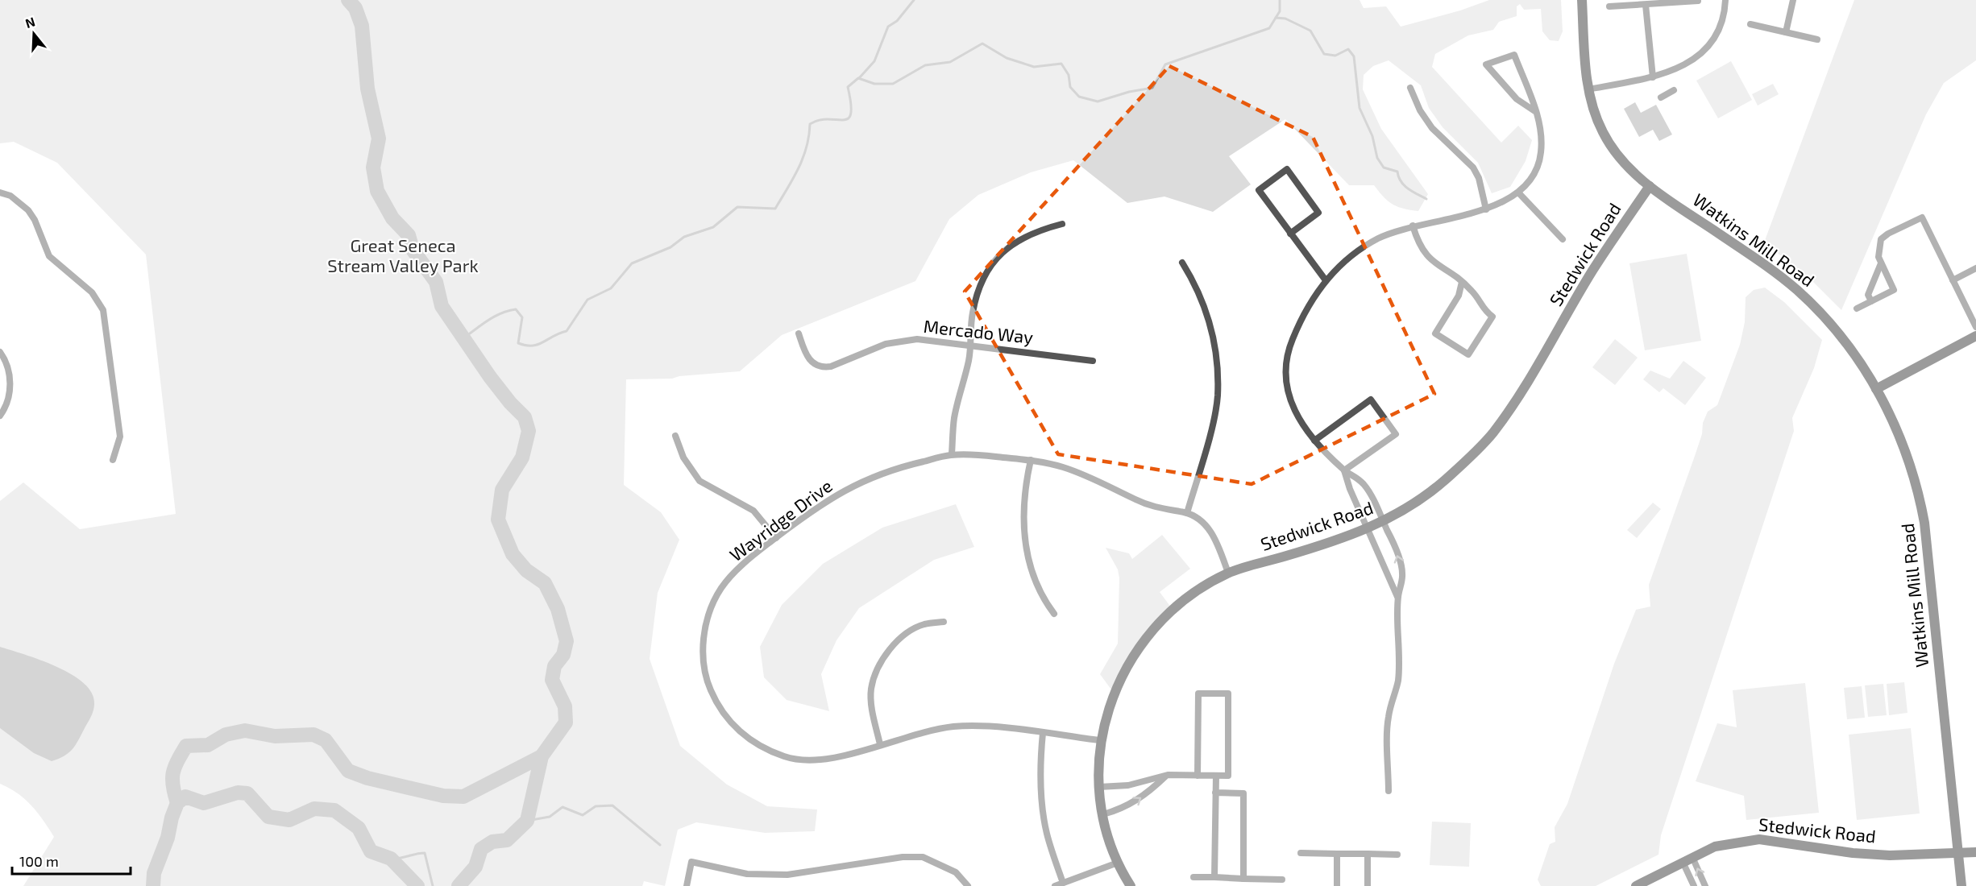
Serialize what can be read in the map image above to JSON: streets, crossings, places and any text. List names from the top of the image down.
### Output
{
  "streets": {
    "street": [
      "Watkins Mill Road",
      "Stedwick Road",
      "Mercado Way",
      "Wayridge Drive"
    ]
  },
  "crossings": [
    ["Watkins Mill Road", "Stedwick Road"],
    ["Stedwick Road", "Wayridge Drive"]
  ],
  "parks": ["Great Seneca Stream Valley Park"],
  "scale_bar": "100 m",
  "north": "top"
}
